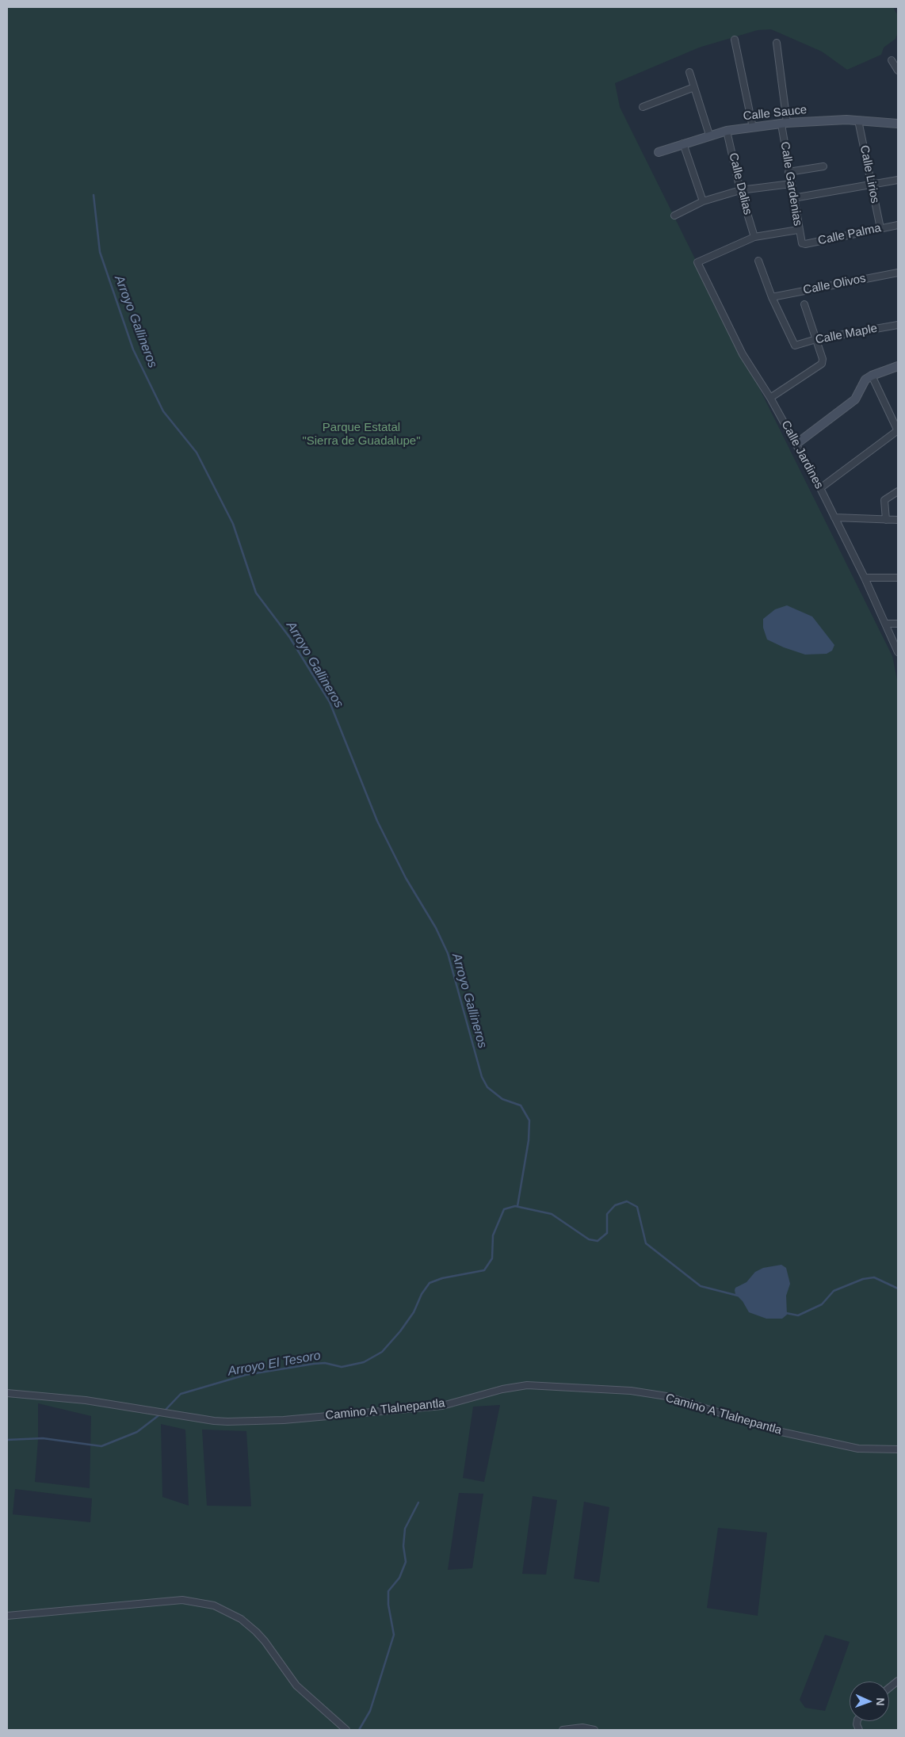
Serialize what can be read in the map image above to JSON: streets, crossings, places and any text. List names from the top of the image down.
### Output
{
  "streets": {
    "street": [
      "Calle Sauce",
      "Calle Lirios",
      "Calle Dalias",
      "Calle Gardenias",
      "Calle Palma",
      "Calle Olivos",
      "Calle Maple",
      "Calle Jardines",
      "Camino A Tlalnepantla"
    ]
  },
  "crossings": [
    ["Calle Sauce", "Calle Lirios"],
    ["Calle Sauce", "Calle Dalias"],
    ["Calle Sauce", "Calle Gardenias"],
    ["Calle Lirios", "Calle Palma"],
    ["Calle Dalias", "Calle Jardines"],
    ["Calle Gardenias", "Calle Palma"],
    ["Calle Olivos", "Calle Maple"]
  ],
  "water": ["Arroyo Gallineros", "Arroyo El Tesoro"],
  "parks": ["Parque Estatal \"Sierra de Guadalupe\""],
  "north": "right"
}
